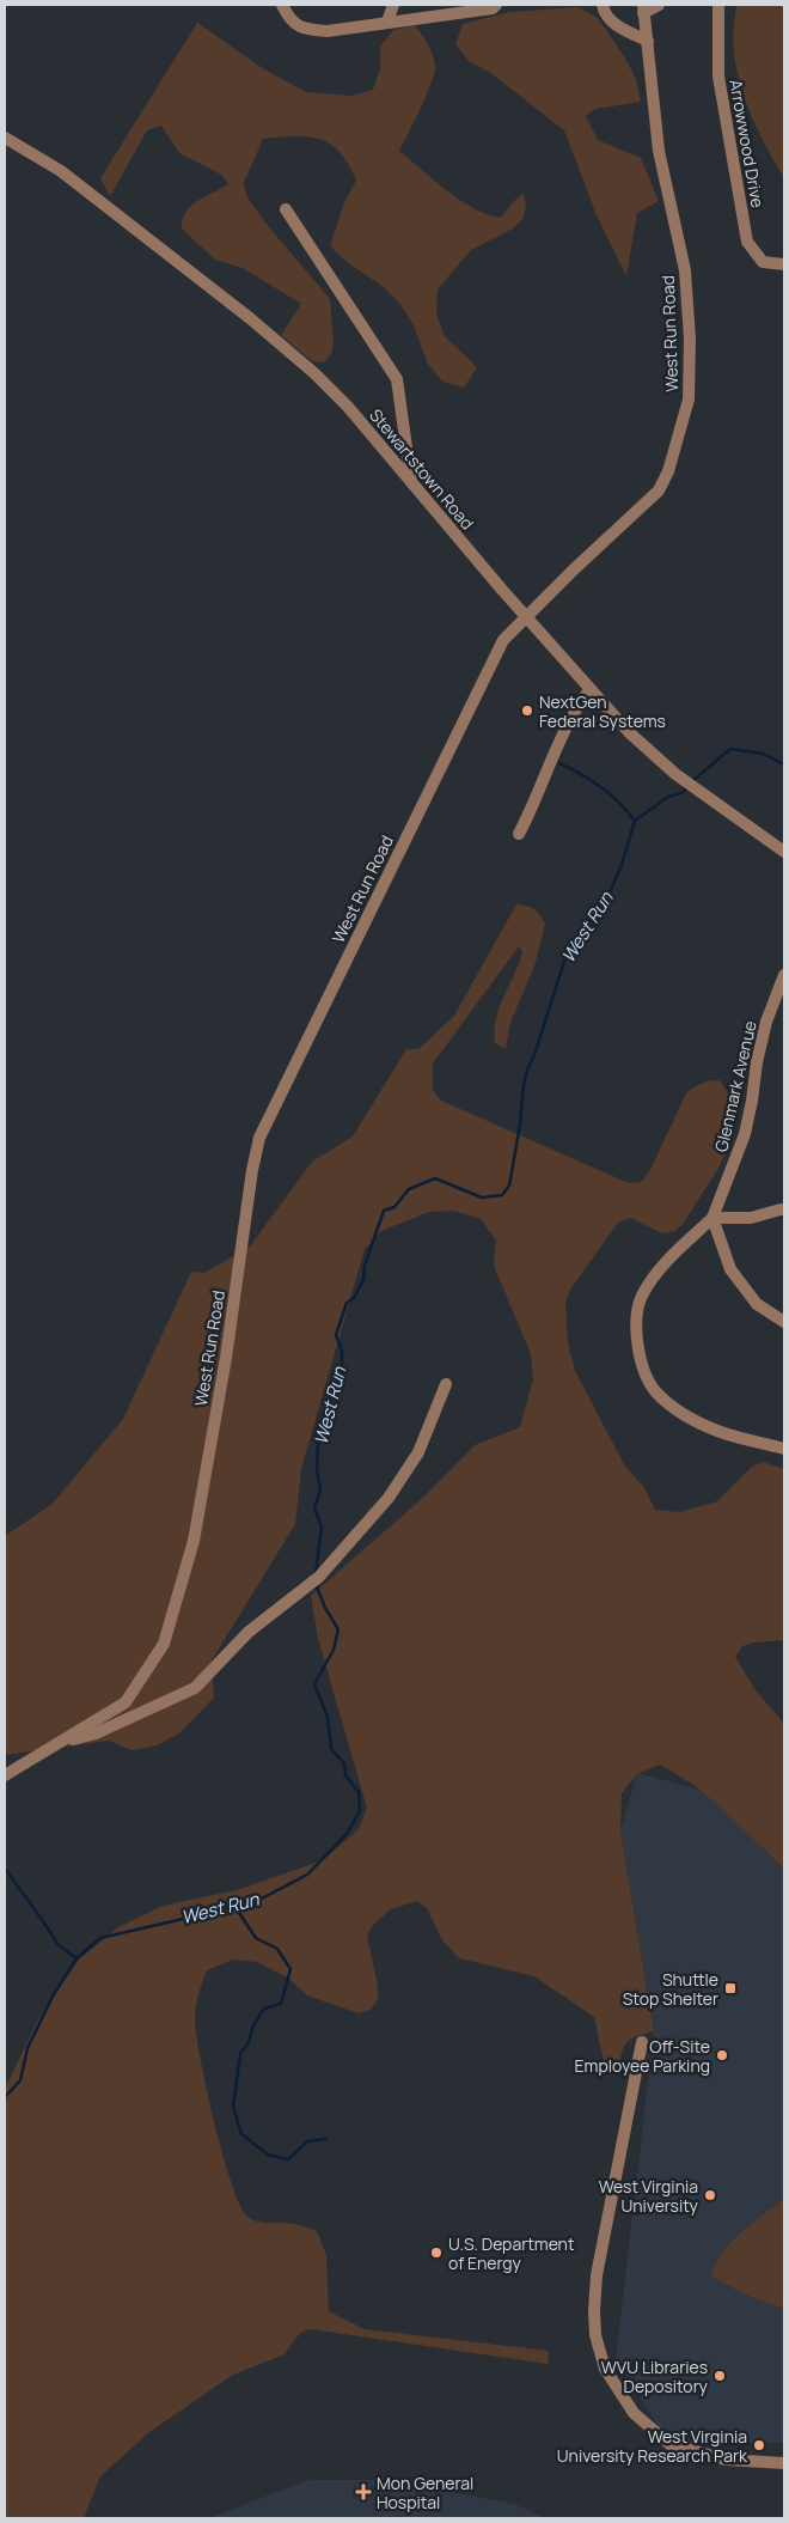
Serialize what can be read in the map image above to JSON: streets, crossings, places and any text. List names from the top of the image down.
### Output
{
  "streets": {
    "street": [
      "Arrowwood Drive",
      "West Run Road",
      "Stewartstown Road",
      "Glenmark Avenue"
    ]
  },
  "crossings": [
    ["West Run Road", "Stewartstown Road"]
  ],
  "water": ["West Run"],
  "places": {
    "other": [
      "NextGen Federal Systems",
      "Off-Site Employee Parking",
      "West Virginia University",
      "U.S. Department of Energy",
      "WVU Libraries Depository",
      "West Virginia University Research Park"
    ],
    "transit": ["Shuttle Stop Shelter"],
    "health": ["Mon General Hospital"]
  }
}
